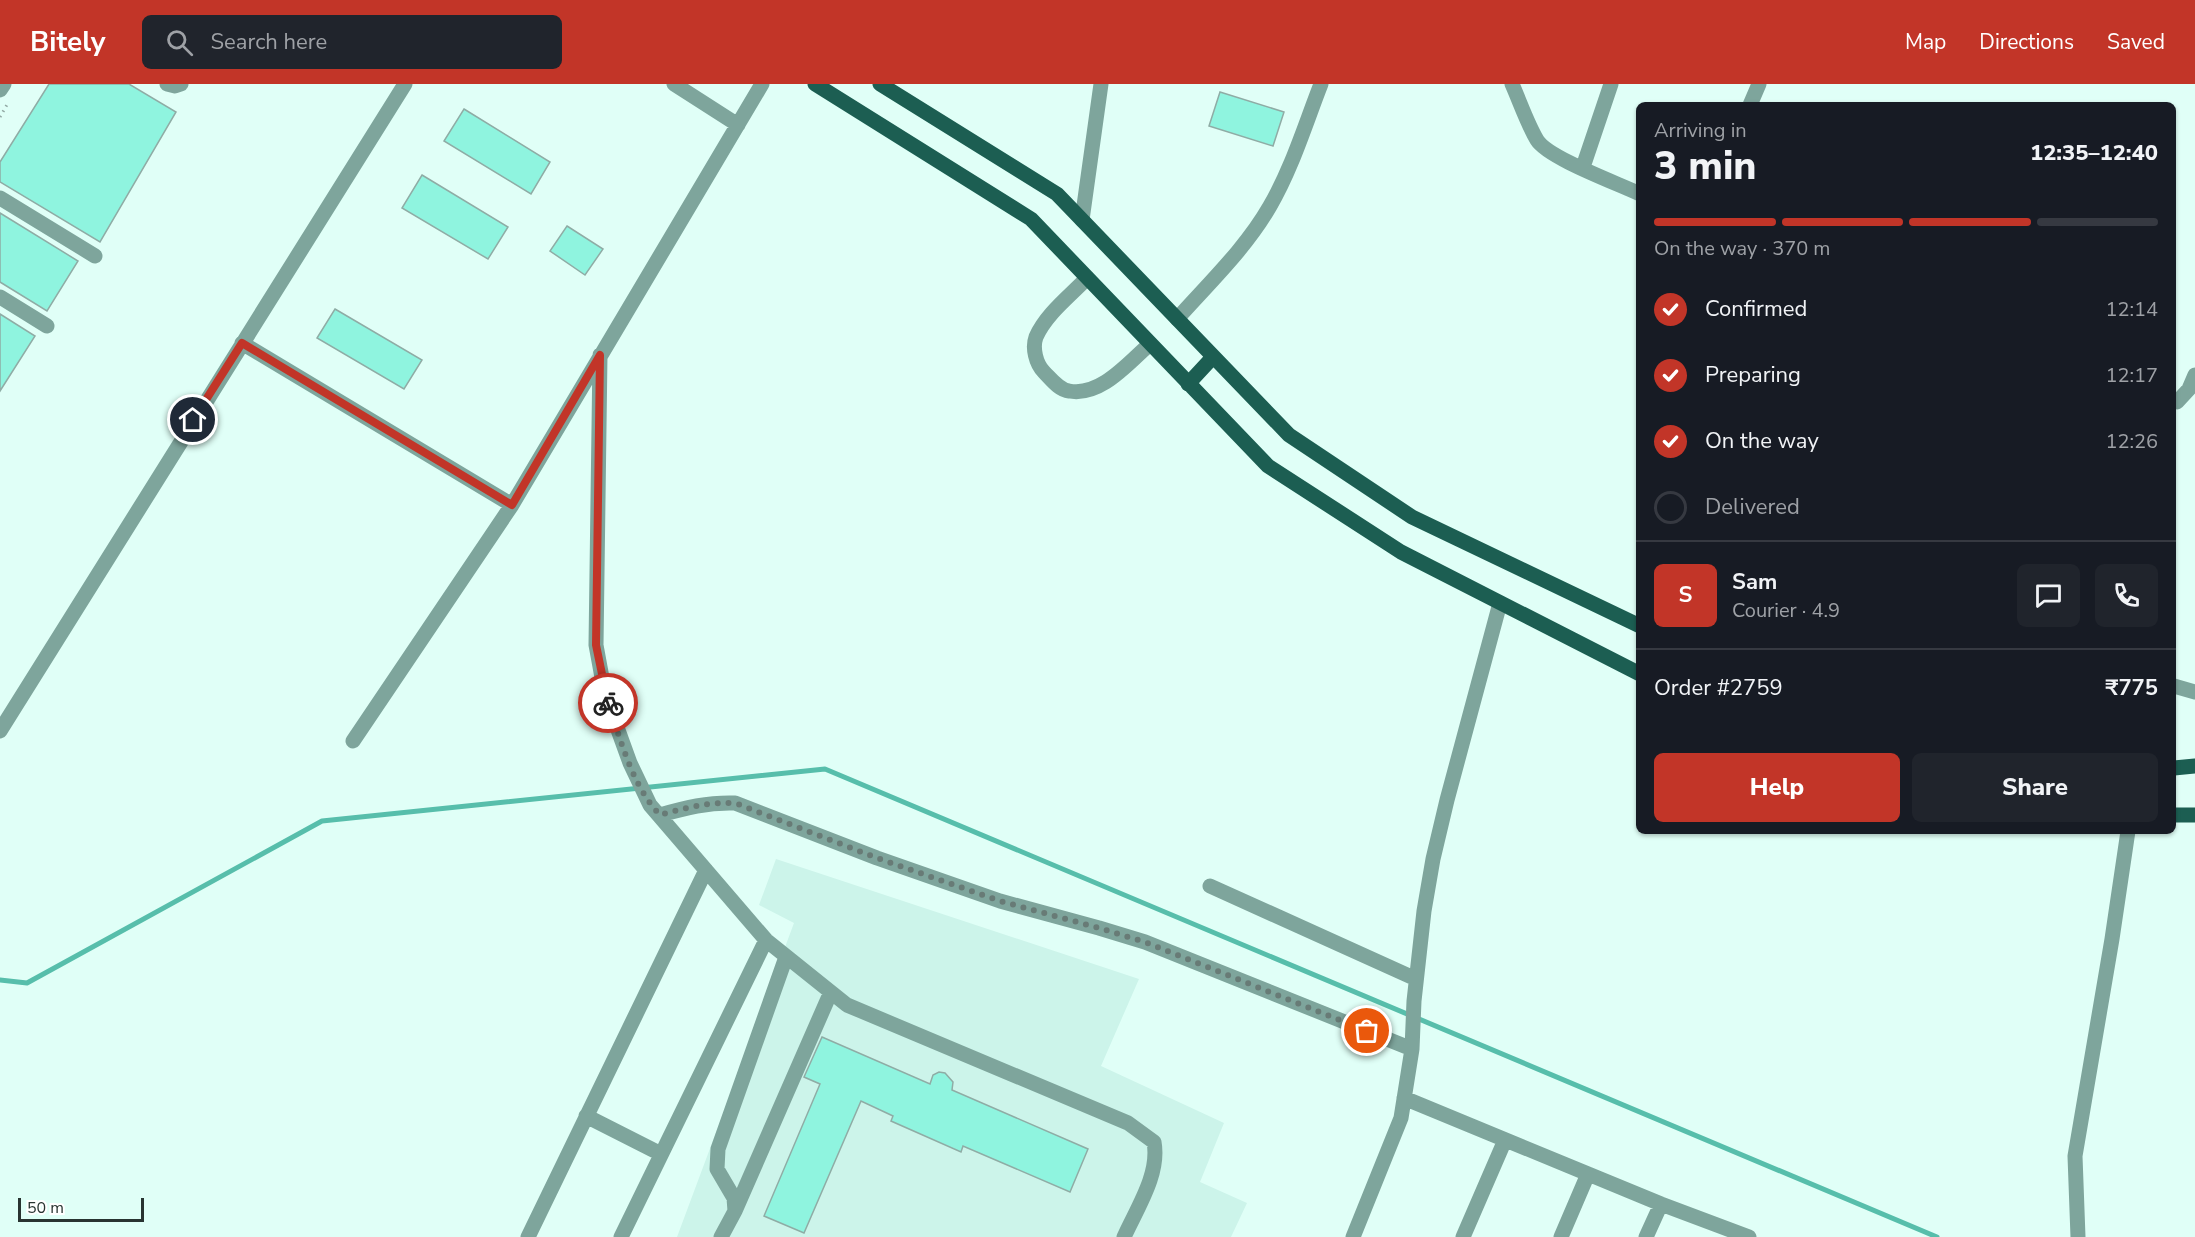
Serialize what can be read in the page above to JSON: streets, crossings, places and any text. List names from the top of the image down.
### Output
{
  "scale_bar": "50 m",
  "page": {
    "header": "Bitely",
    "search": "Search here",
    "nav": ["Map", "Directions", "Saved"],
    "heading": ["3 min", "Arriving in", "12:35–12:40"],
    "panel": [
      "Sam",
      "Courier · 4.9",
      "Order #2759",
      "₹775"
    ],
    "bar": "On the way · 370 m",
    "list": [
      ["Confirmed", "12:14"],
      ["Preparing", "12:17"],
      ["On the way", "12:26"],
      "Delivered"
    ],
    "round": "S",
    "buttons": ["Help", "Share"],
    "scale": "50 m"
  }
}
